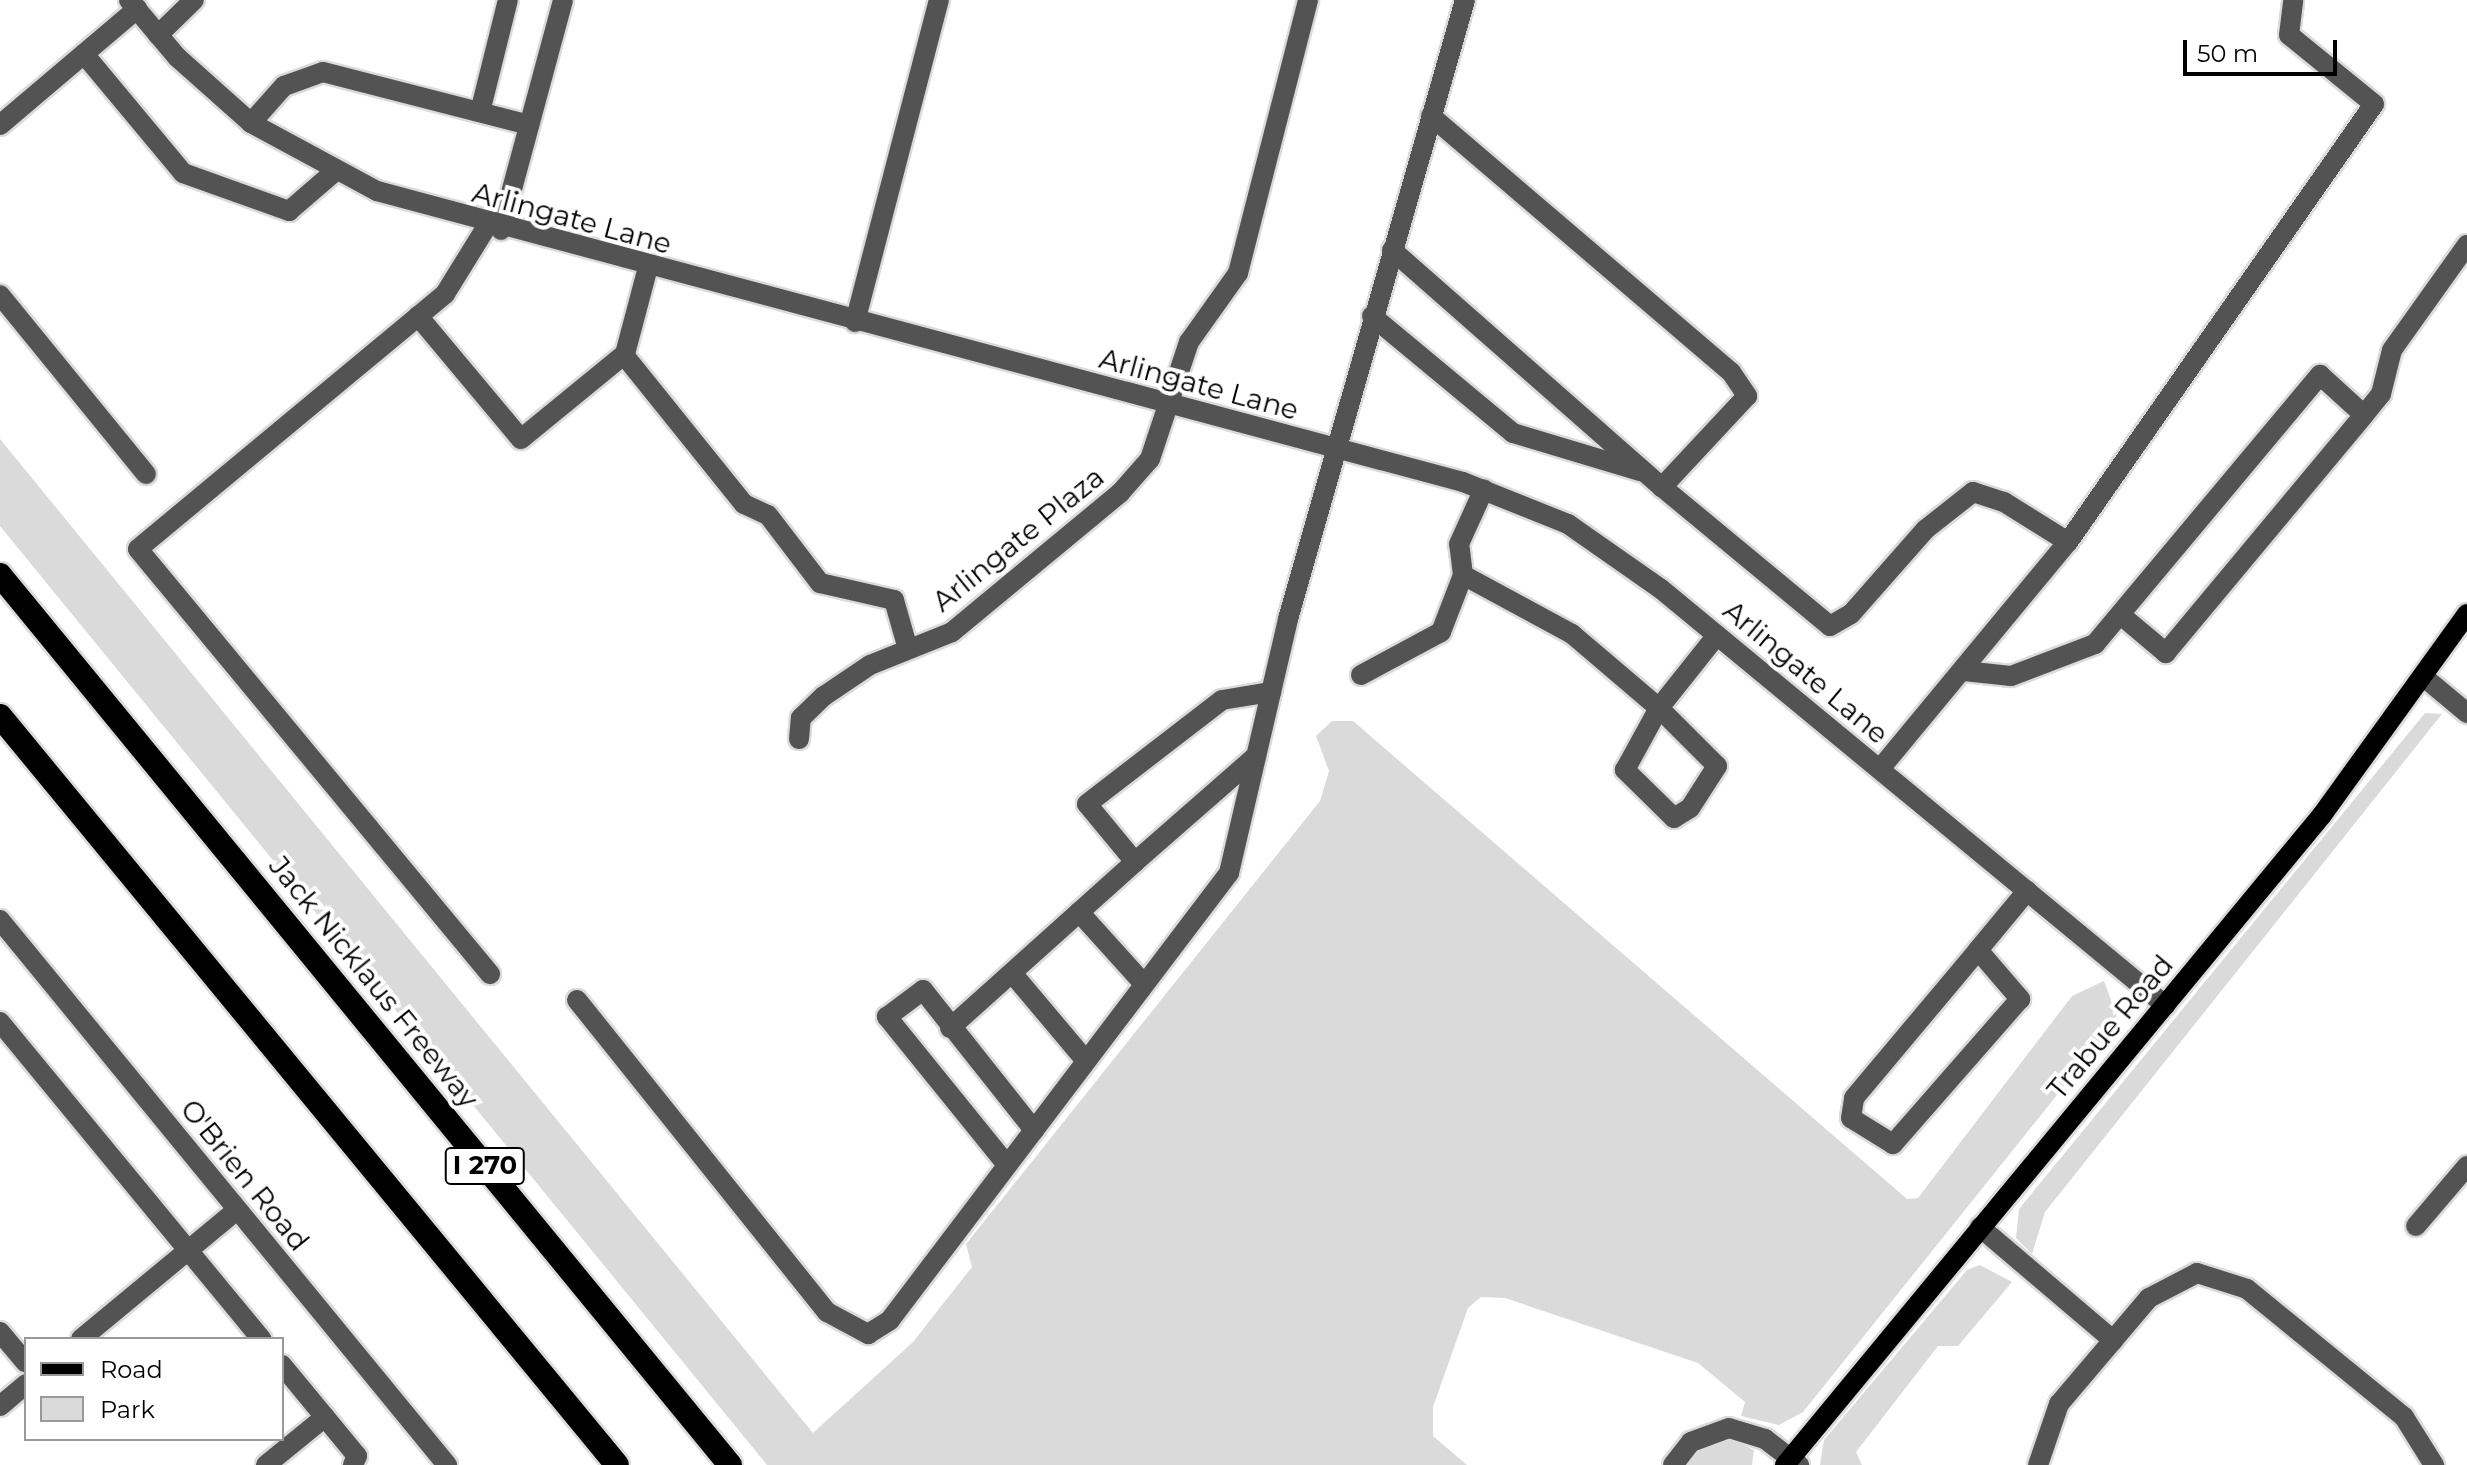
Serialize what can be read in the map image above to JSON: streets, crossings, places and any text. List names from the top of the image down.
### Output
{
  "streets": {
    "highway": ["Jack Nicklaus Freeway", "I 270"],
    "main road": ["Trabue Road"],
    "street": ["Arlingate Lane", "Arlingate Plaza", "O'Brien Road"]
  },
  "crossings": [
    ["Arlingate Lane", "Arlingate Plaza"],
    ["Arlingate Lane", "Trabue Road"]
  ],
  "legend": ["Road", "Park"],
  "scale_bar": "50 m"
}
